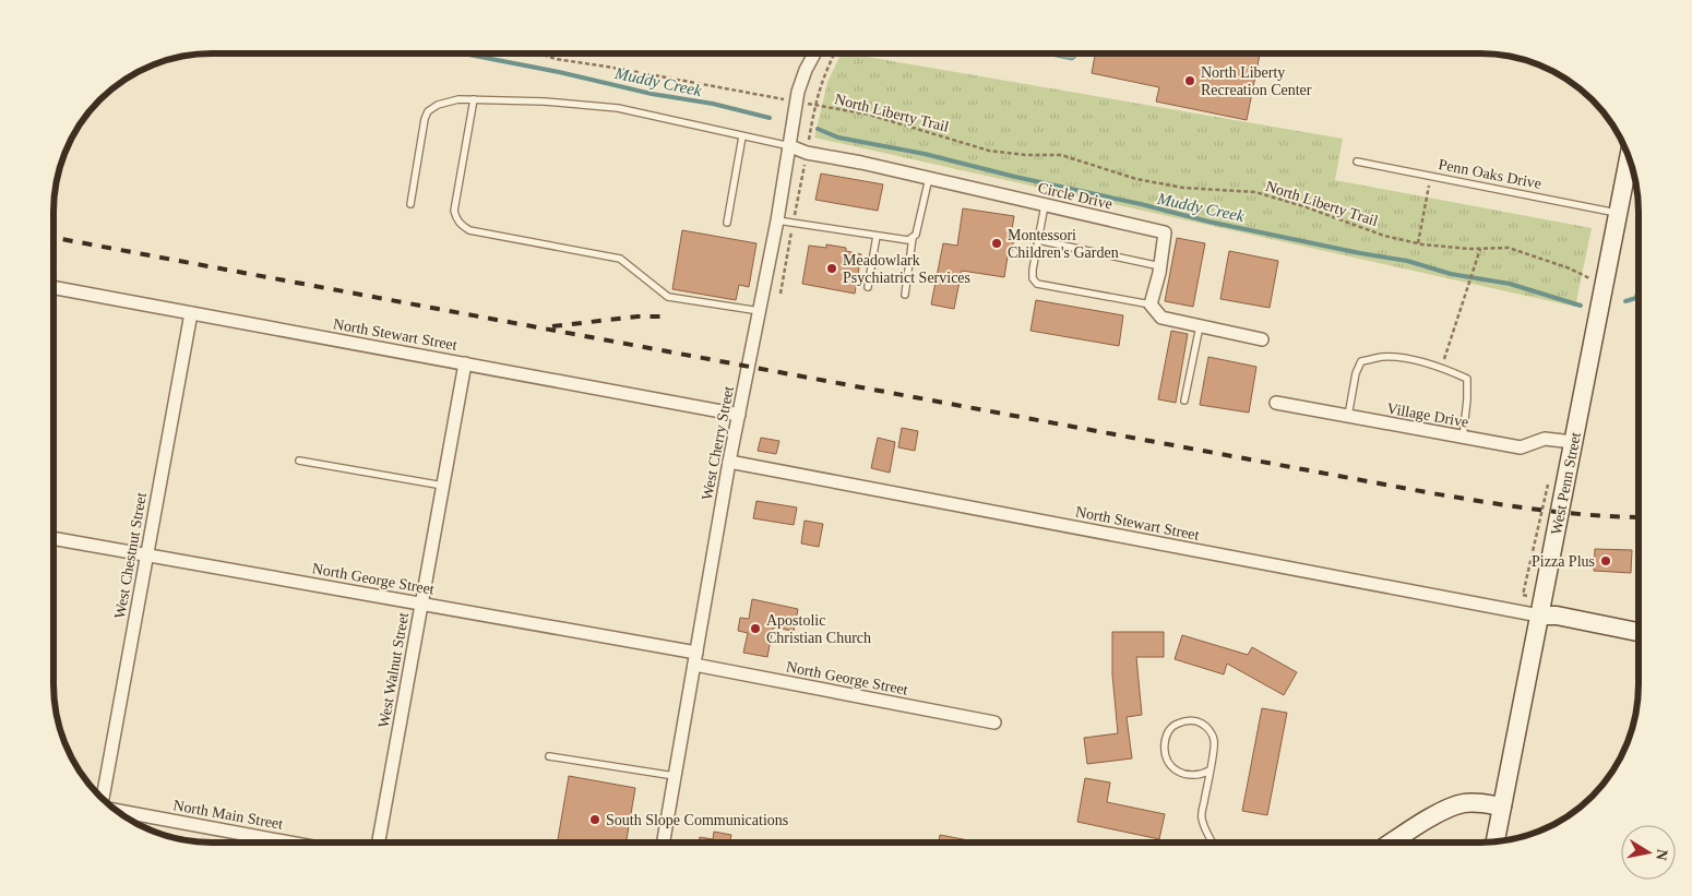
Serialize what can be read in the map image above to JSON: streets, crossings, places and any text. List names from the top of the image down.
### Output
{
  "streets": {
    "main road": ["West Penn Street"],
    "street": [
      "Circle Drive",
      "North Stewart Street",
      "Village Drive",
      "West Cherry Street",
      "West Chestnut Street",
      "North George Street",
      "West Walnut Street",
      "North Main Street"
    ],
    "lane": ["Penn Oaks Drive"],
    "path": ["North Liberty Trail"]
  },
  "crossings": [
    ["North Liberty Trail", "West Cherry Street"],
    ["Penn Oaks Drive", "West Penn Street"],
    ["Circle Drive", "West Cherry Street"],
    ["North Stewart Street", "West Cherry Street"],
    ["North Stewart Street", "West Penn Street"],
    ["North Stewart Street", "West Chestnut Street"],
    ["North Stewart Street", "West Walnut Street"],
    ["Village Drive", "West Penn Street"],
    ["West Cherry Street", "North George Street"],
    ["West Chestnut Street", "North George Street"],
    ["North George Street", "West Walnut Street"]
  ],
  "water": ["Muddy Creek"],
  "places": [
    "North Liberty Recreation Center",
    "Montessori Children's Garden",
    "Meadowlark Psychiatrict Services",
    "Pizza Plus",
    "Apostolic Christian Church",
    "South Slope Communications"
  ],
  "north": "right"
}
